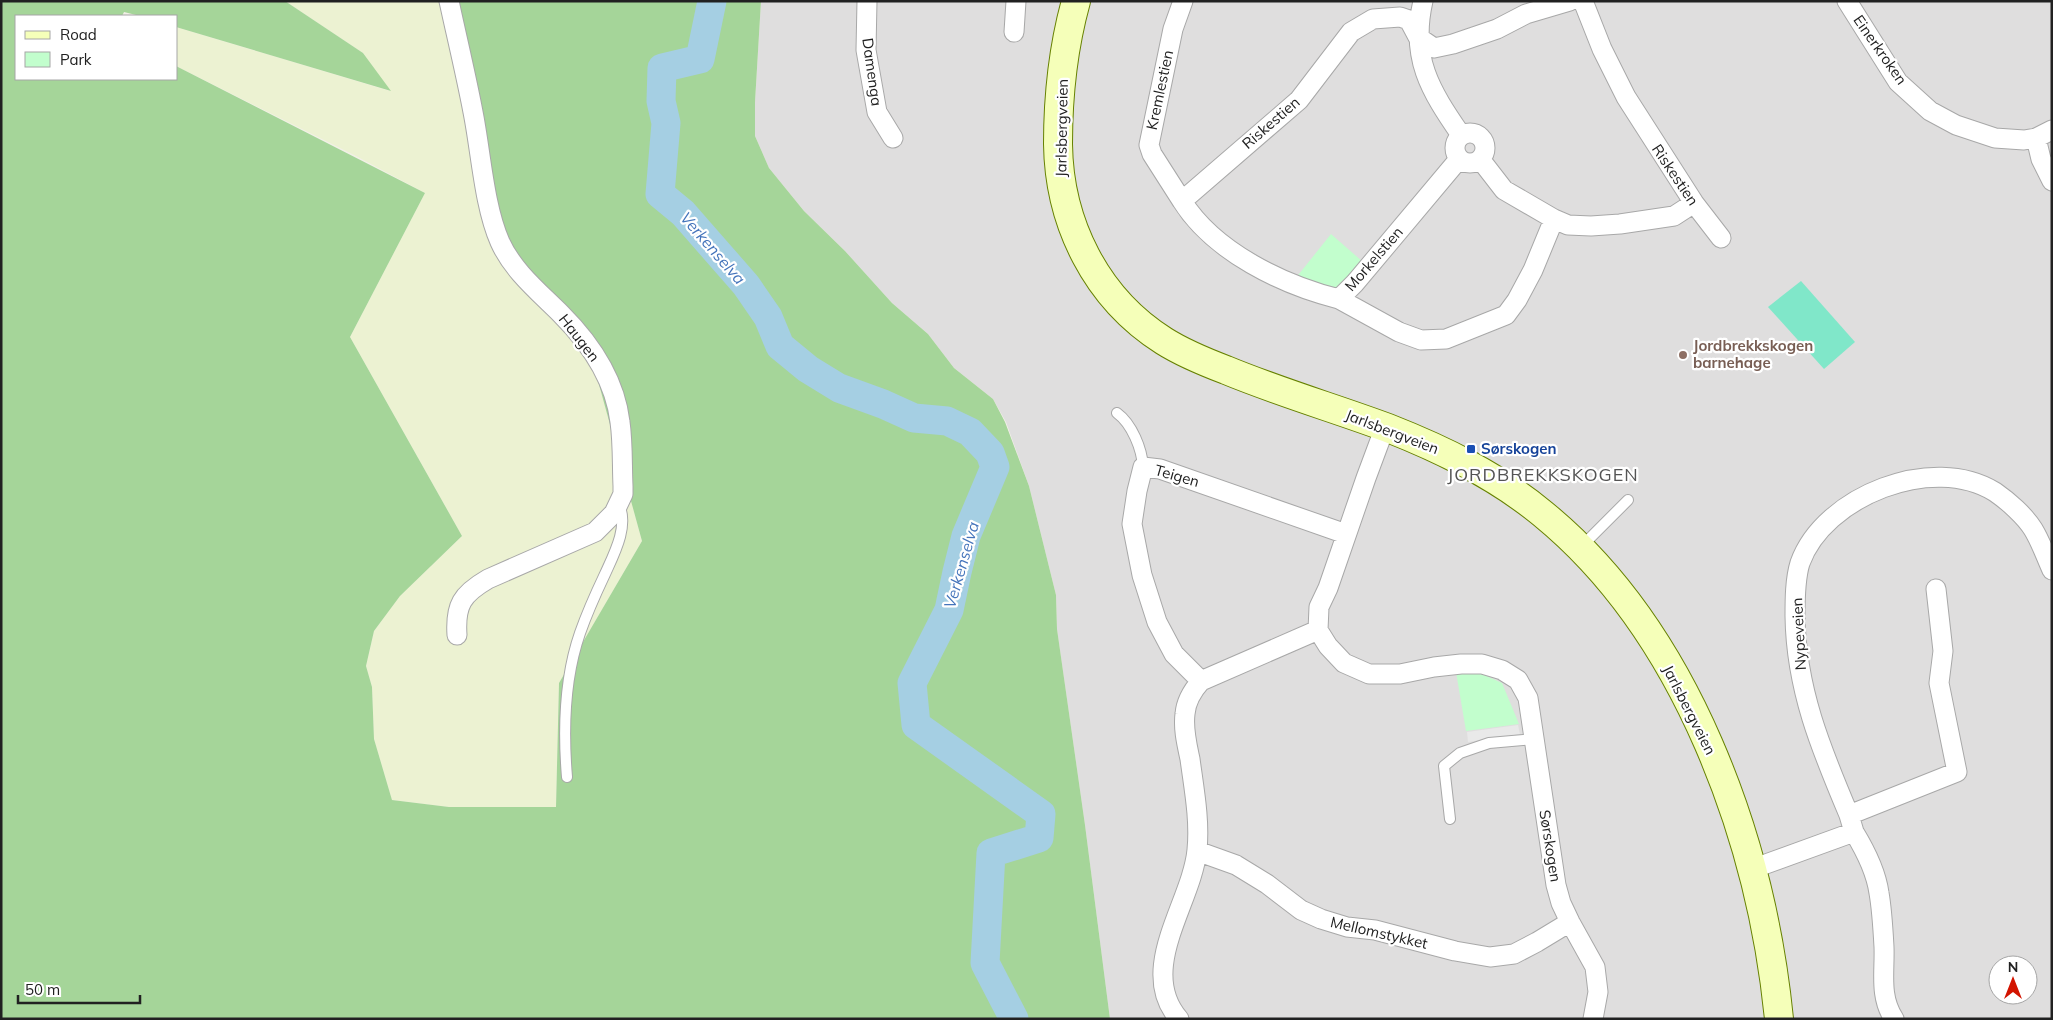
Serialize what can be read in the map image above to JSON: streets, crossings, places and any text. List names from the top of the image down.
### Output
{
  "streets": {
    "main road": ["Jarlsbergveien"],
    "street": [
      "Einerkroken",
      "Damenga",
      "Kremlestien",
      "Riskestien",
      "Morkelstien",
      "Haugen",
      "Teigen",
      "Nypeveien",
      "Sørskogen",
      "Mellomstykket"
    ]
  },
  "crossings": [
    ["Kremlestien", "Riskestien"],
    ["Sørskogen", "Mellomstykket"]
  ],
  "districts": ["JORDBREKKSKOGEN"],
  "water": ["Verkenselva"],
  "places": {
    "other": ["Jordbrekkskogen barnehage"],
    "transit": ["Sørskogen"]
  },
  "legend": ["Road", "Park"],
  "scale_bar": "50 m",
  "north": "top"
}
